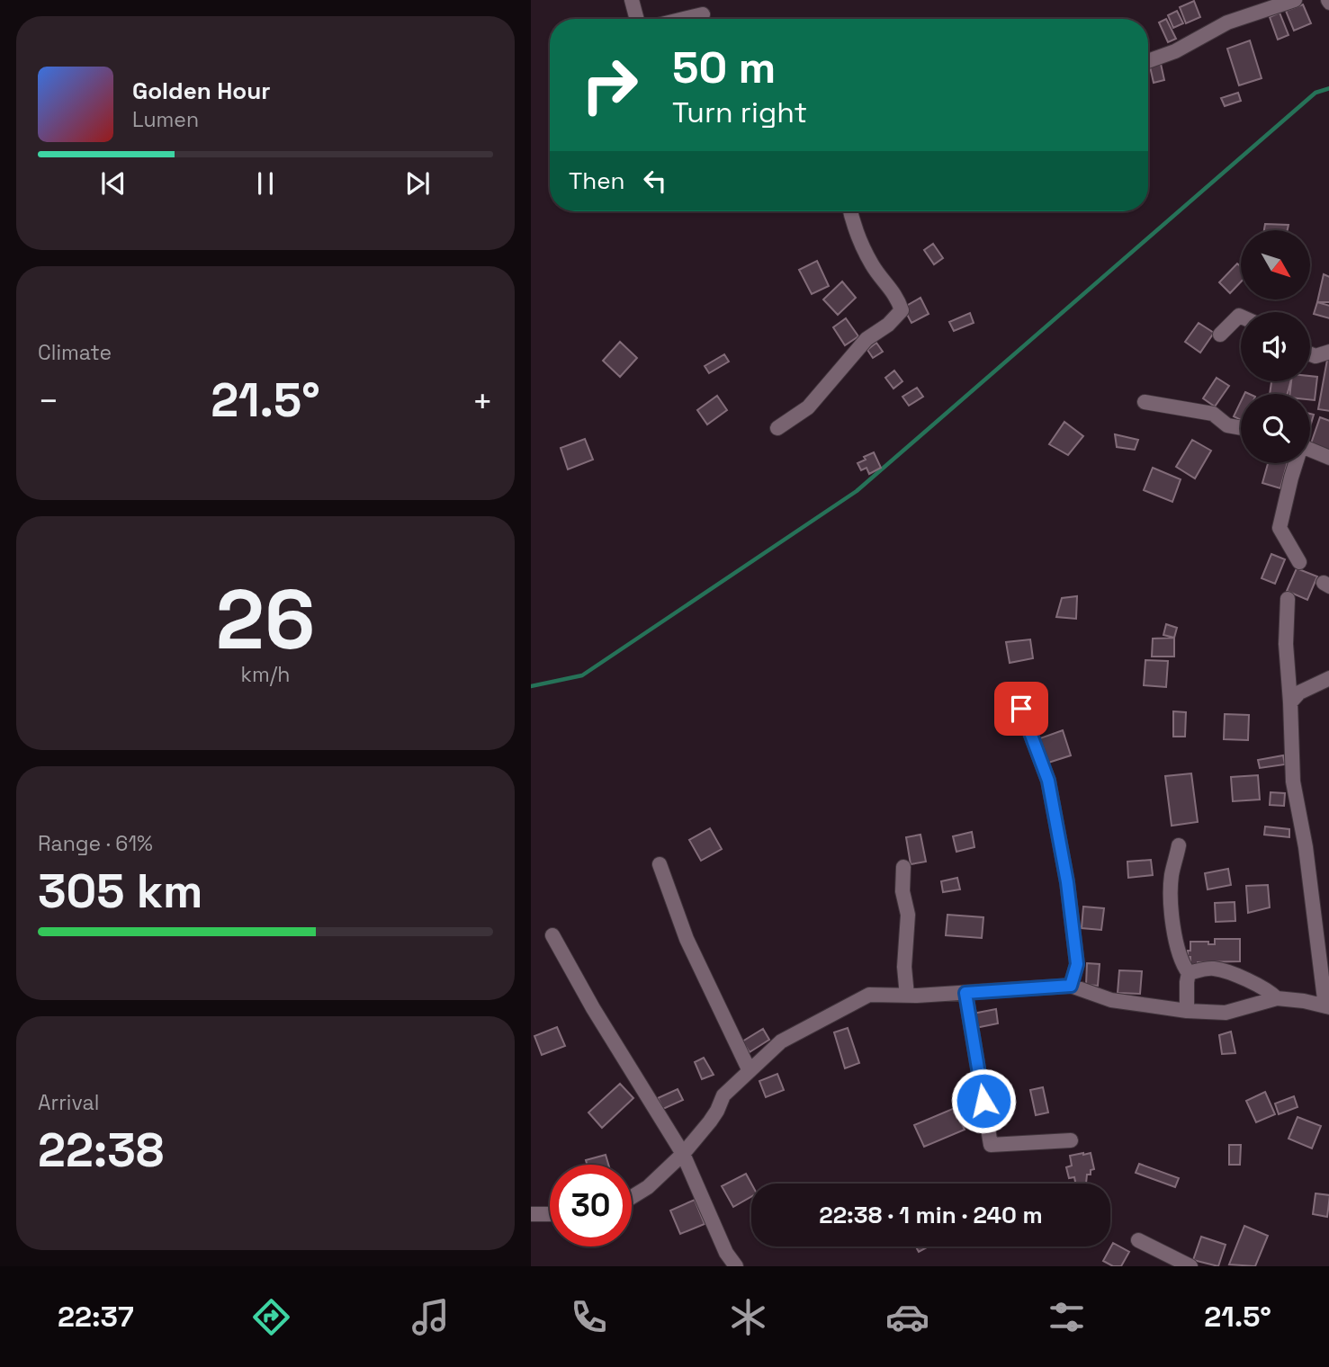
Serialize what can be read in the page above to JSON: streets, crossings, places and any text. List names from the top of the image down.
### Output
{
  "north": "bottom right",
  "page": {
    "turn": ["50 m", "Turn right"],
    "song": ["Golden Hour", "Lumen"],
    "then": "Then",
    "tile": [
      "Climate",
      ["26", "km/h"],
      ["Range · 61%", "305 km"],
      ["Arrival", "22:38"]
    ],
    "heat": ["−", "21.5°", "+"],
    "limit": "30",
    "trip": "22:38 · 1 min · 240 m",
    "tabs": ["22:37", "21.5°"]
  }
}
